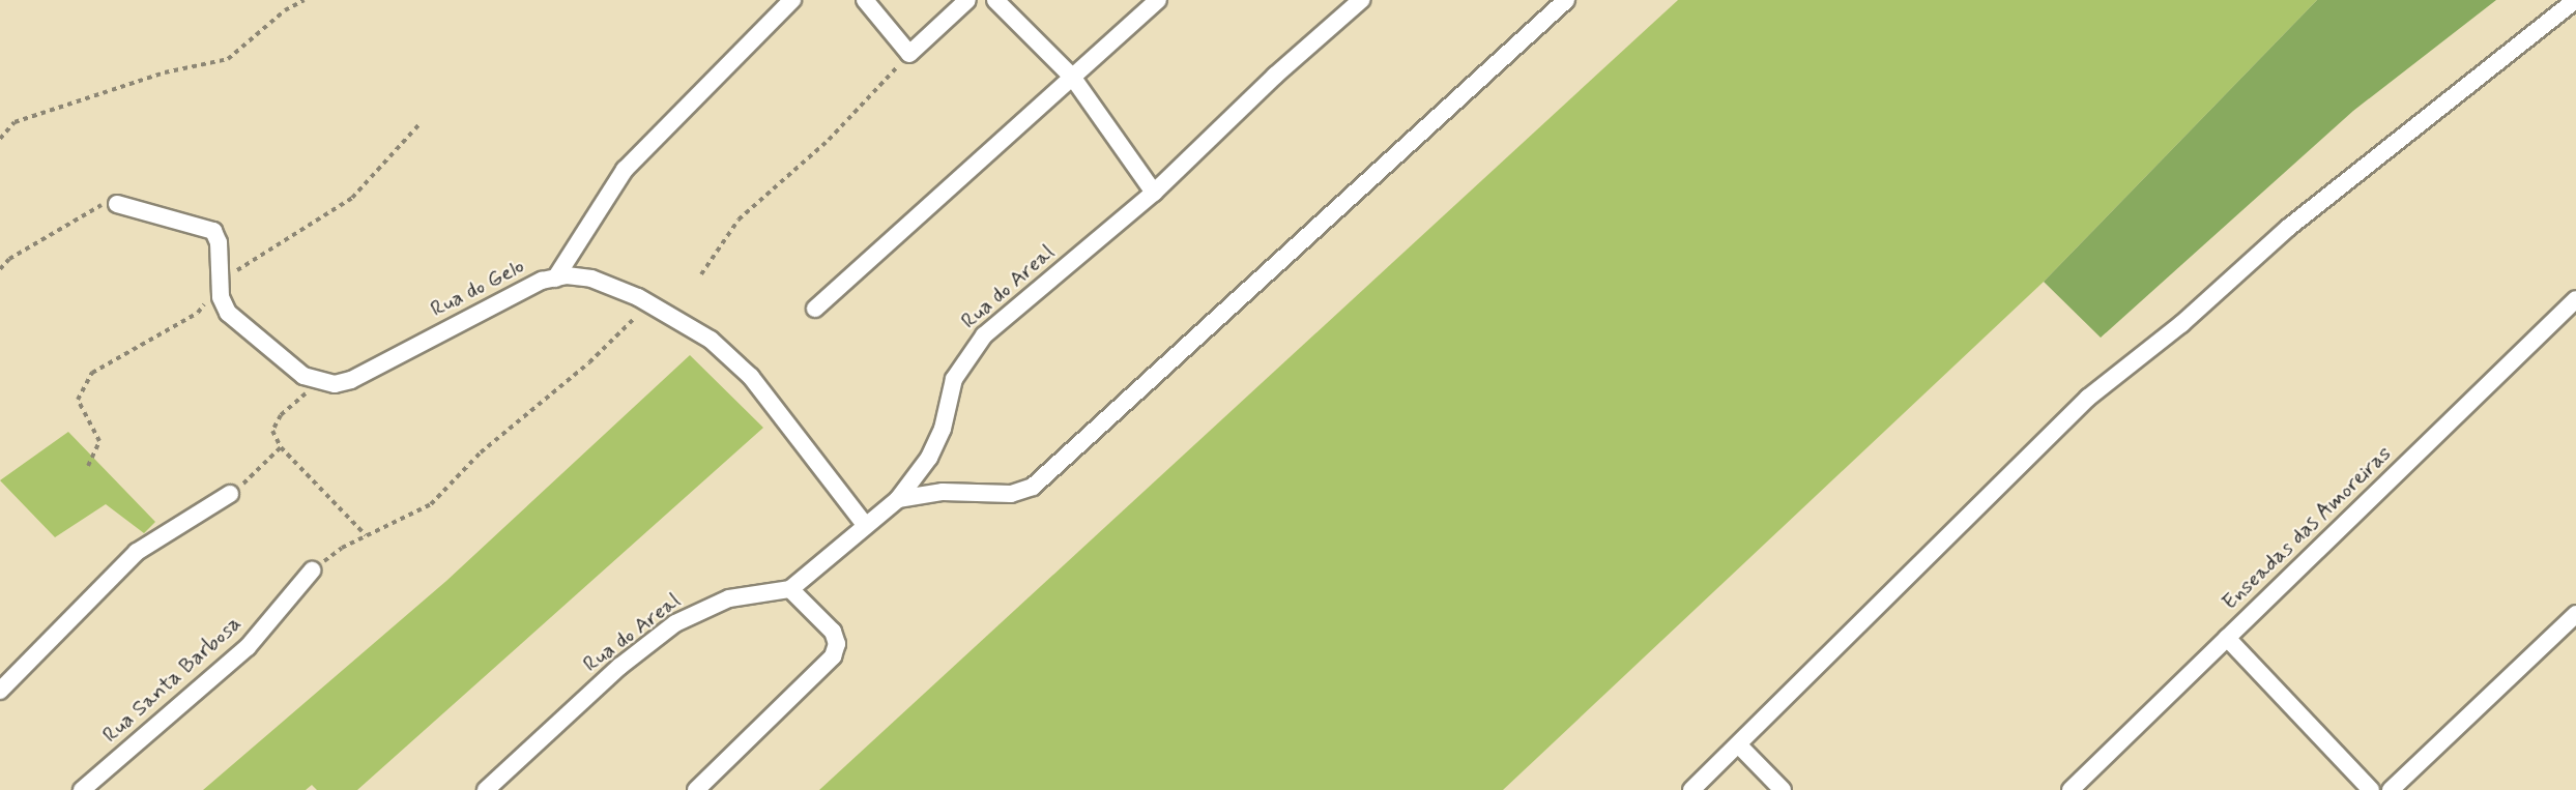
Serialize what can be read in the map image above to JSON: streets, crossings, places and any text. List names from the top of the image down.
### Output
{
  "streets": {
    "street": [
      "Rua do Areal",
      "Rua do Gelo",
      "Enseadas das Amoreiras",
      "Rua Santa Barbosa"
    ]
  },
  "crossings": [
    ["Rua do Areal", "Rua do Gelo"]
  ]
}
